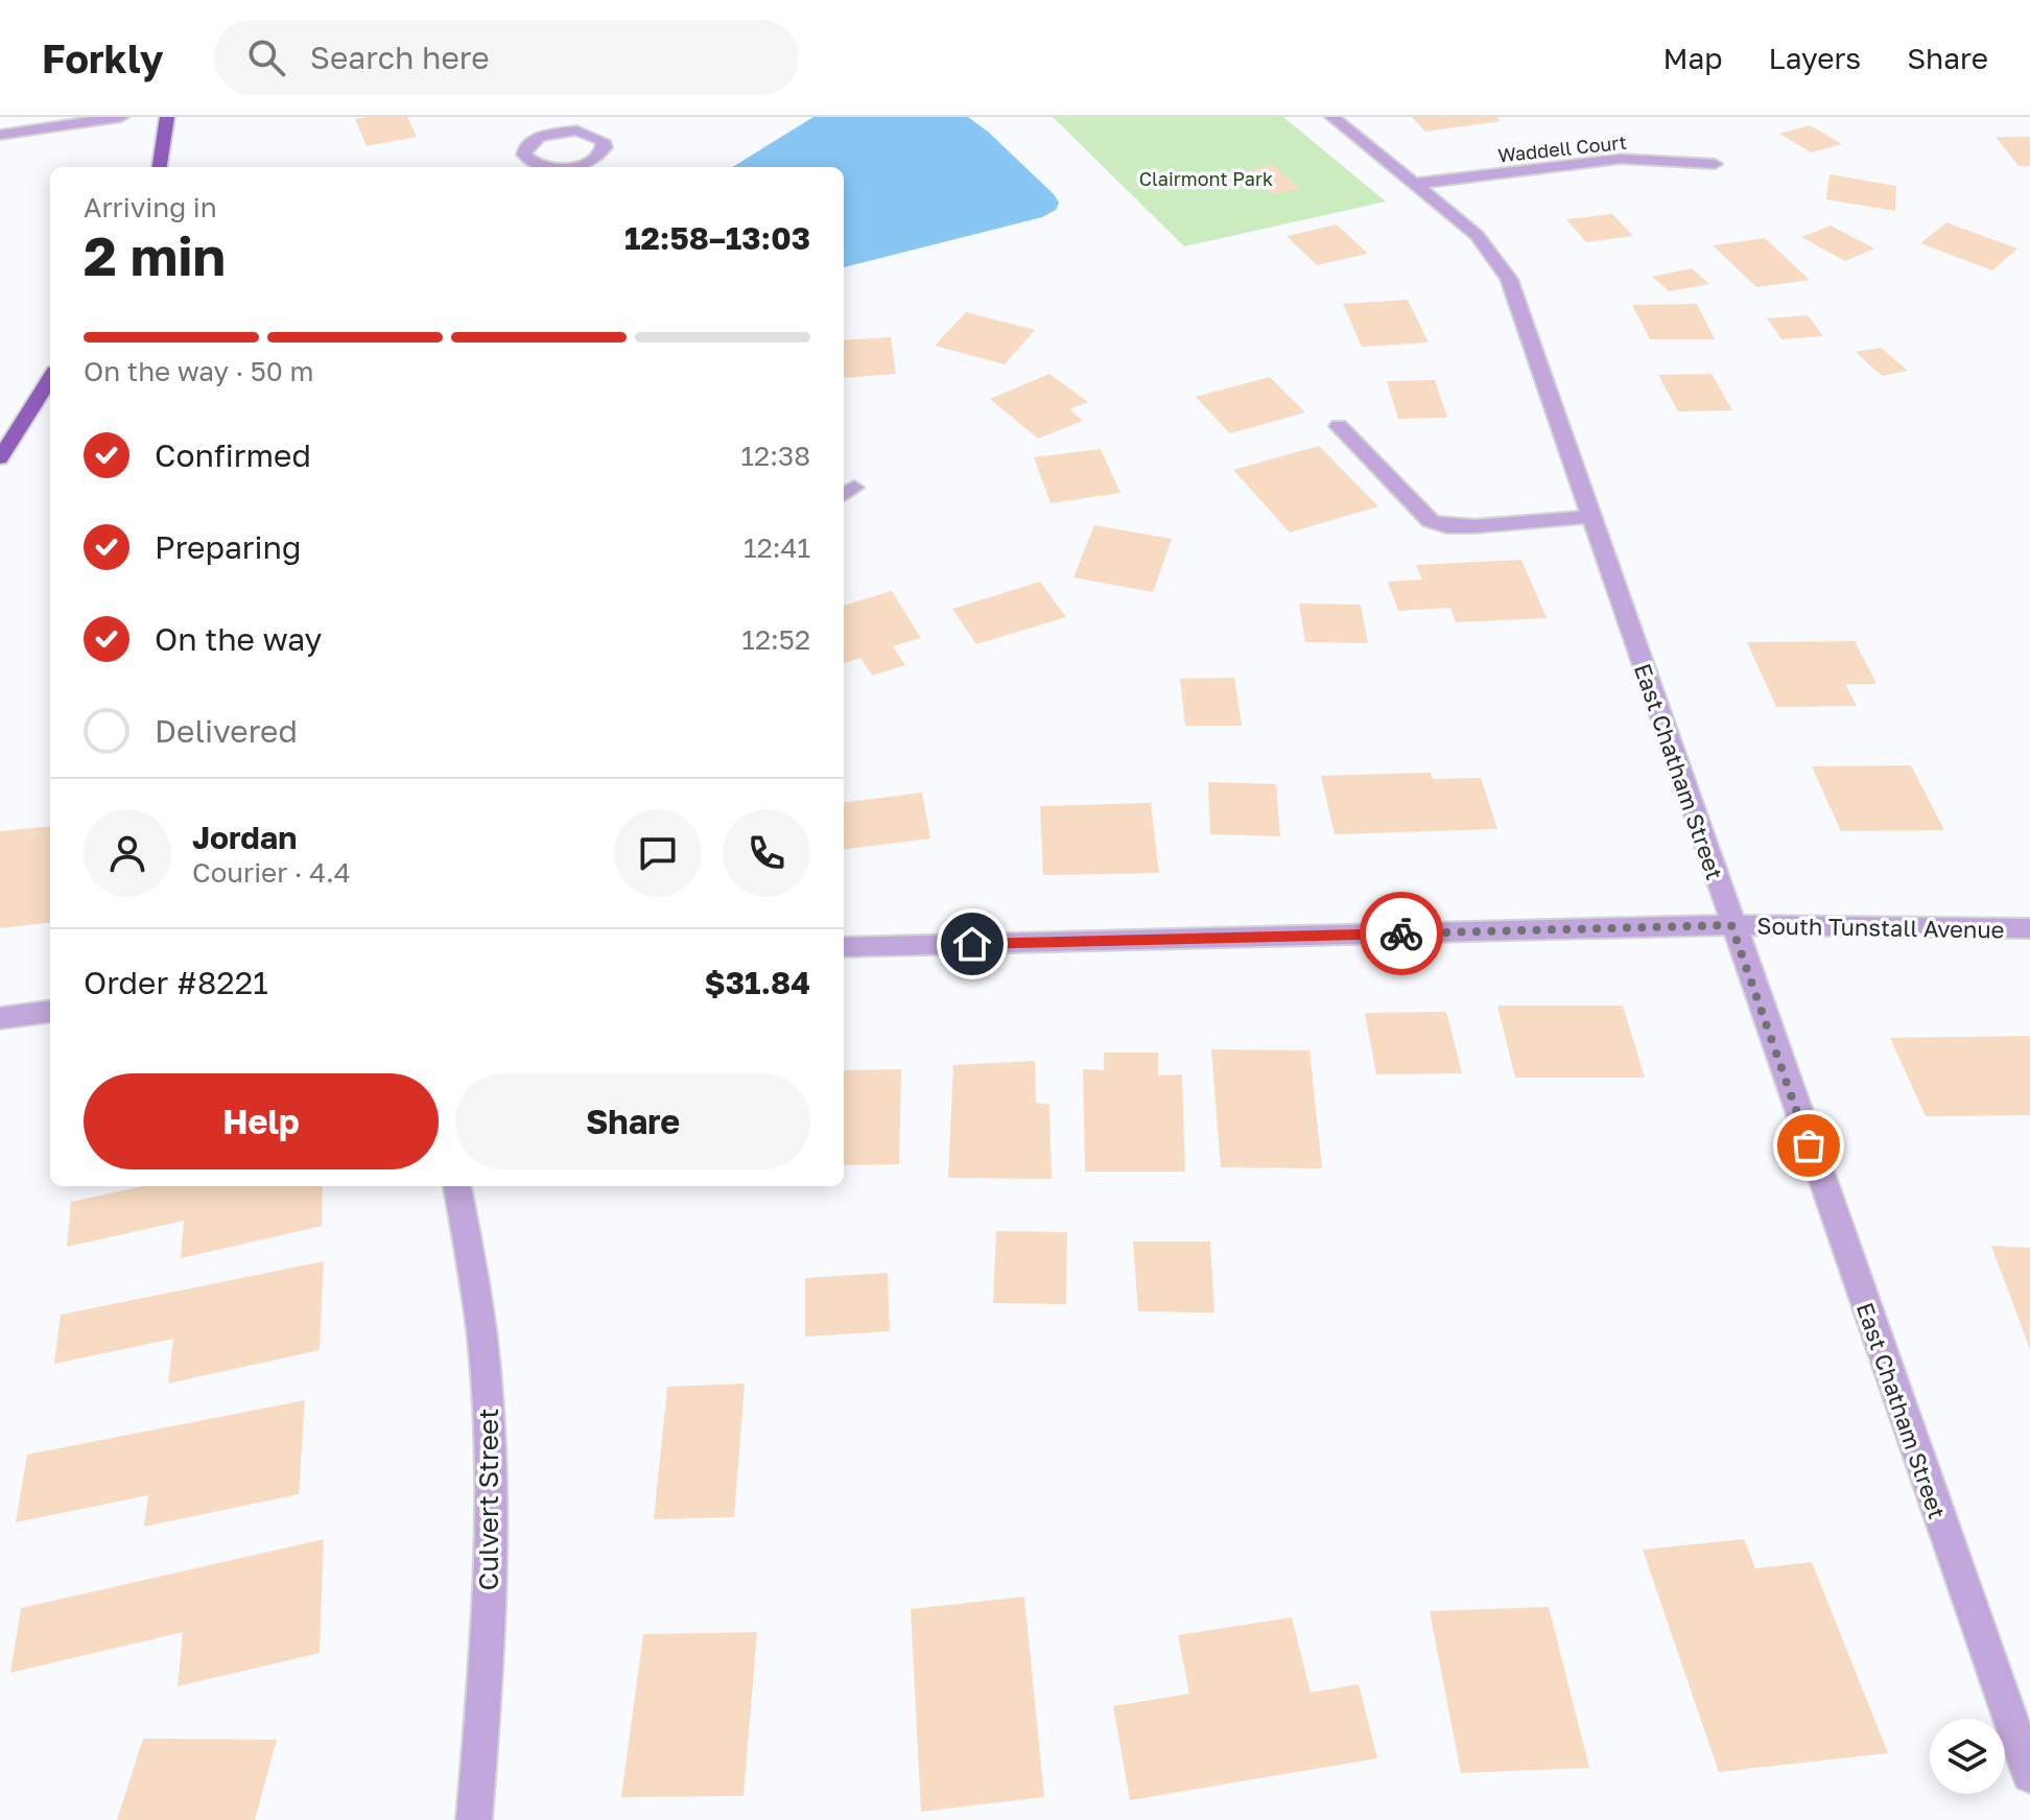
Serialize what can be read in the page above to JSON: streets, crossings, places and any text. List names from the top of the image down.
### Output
{
  "streets": {
    "street": [
      "Waddell Court",
      "East Chatham Street",
      "South Tunstall Avenue",
      "Culvert Street"
    ]
  },
  "crossings": [
    ["Waddell Court", "East Chatham Street"],
    ["East Chatham Street", "South Tunstall Avenue"]
  ],
  "parks": ["Clairmont Park"],
  "page": {
    "header": "Forkly",
    "search": "Search here",
    "nav": ["Map", "Layers", "Share"],
    "heading": ["2 min", "Arriving in", "12:58–13:03"],
    "panel": [
      "Jordan",
      "Courier · 4.4",
      "Order #8221",
      "$31.84"
    ],
    "bar": "On the way · 50 m",
    "list": [
      ["Confirmed", "12:38"],
      ["Preparing", "12:41"],
      ["On the way", "12:52"],
      "Delivered"
    ],
    "buttons": ["Help", "Share"]
  }
}
